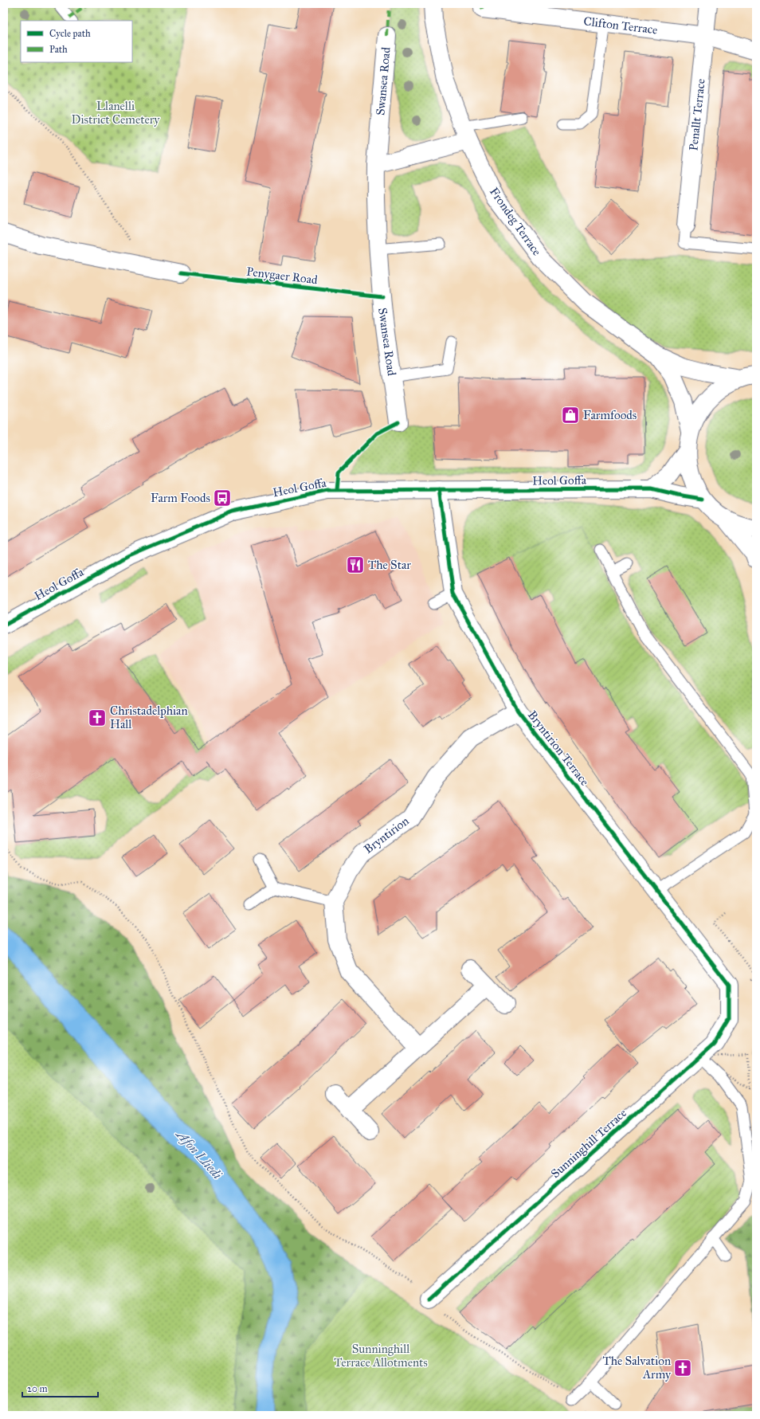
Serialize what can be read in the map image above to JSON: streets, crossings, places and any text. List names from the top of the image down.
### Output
{
  "streets": {
    "street": [
      "Clifton Terrace",
      "Swansea Road",
      "Penallt Terrace",
      "Frondeg Terrace",
      "Heol Goffa",
      "Bryntirion Terrace",
      "Bryntirion",
      "Sunninghill Terrace"
    ],
    "cycle path": ["Penygaer Road"]
  },
  "crossings": [
    ["Clifton Terrace", "Penallt Terrace"],
    ["Heol Goffa", "Bryntirion Terrace"],
    ["Bryntirion Terrace", "Bryntirion"],
    ["Bryntirion Terrace", "Sunninghill Terrace"]
  ],
  "water": ["Afon Lliedi"],
  "parks": ["Llanelli District Cemetery", "Sunninghill Terrace Allotments"],
  "places": {
    "shop": ["Farmfoods"],
    "bus stop": ["Farm Foods"],
    "restaurant": ["The Star"],
    "church": ["Christadelphian Hall", "The Salvation Army"]
  },
  "legend": ["Cycle path", "Path"],
  "scale_bar": "20 m"
}
